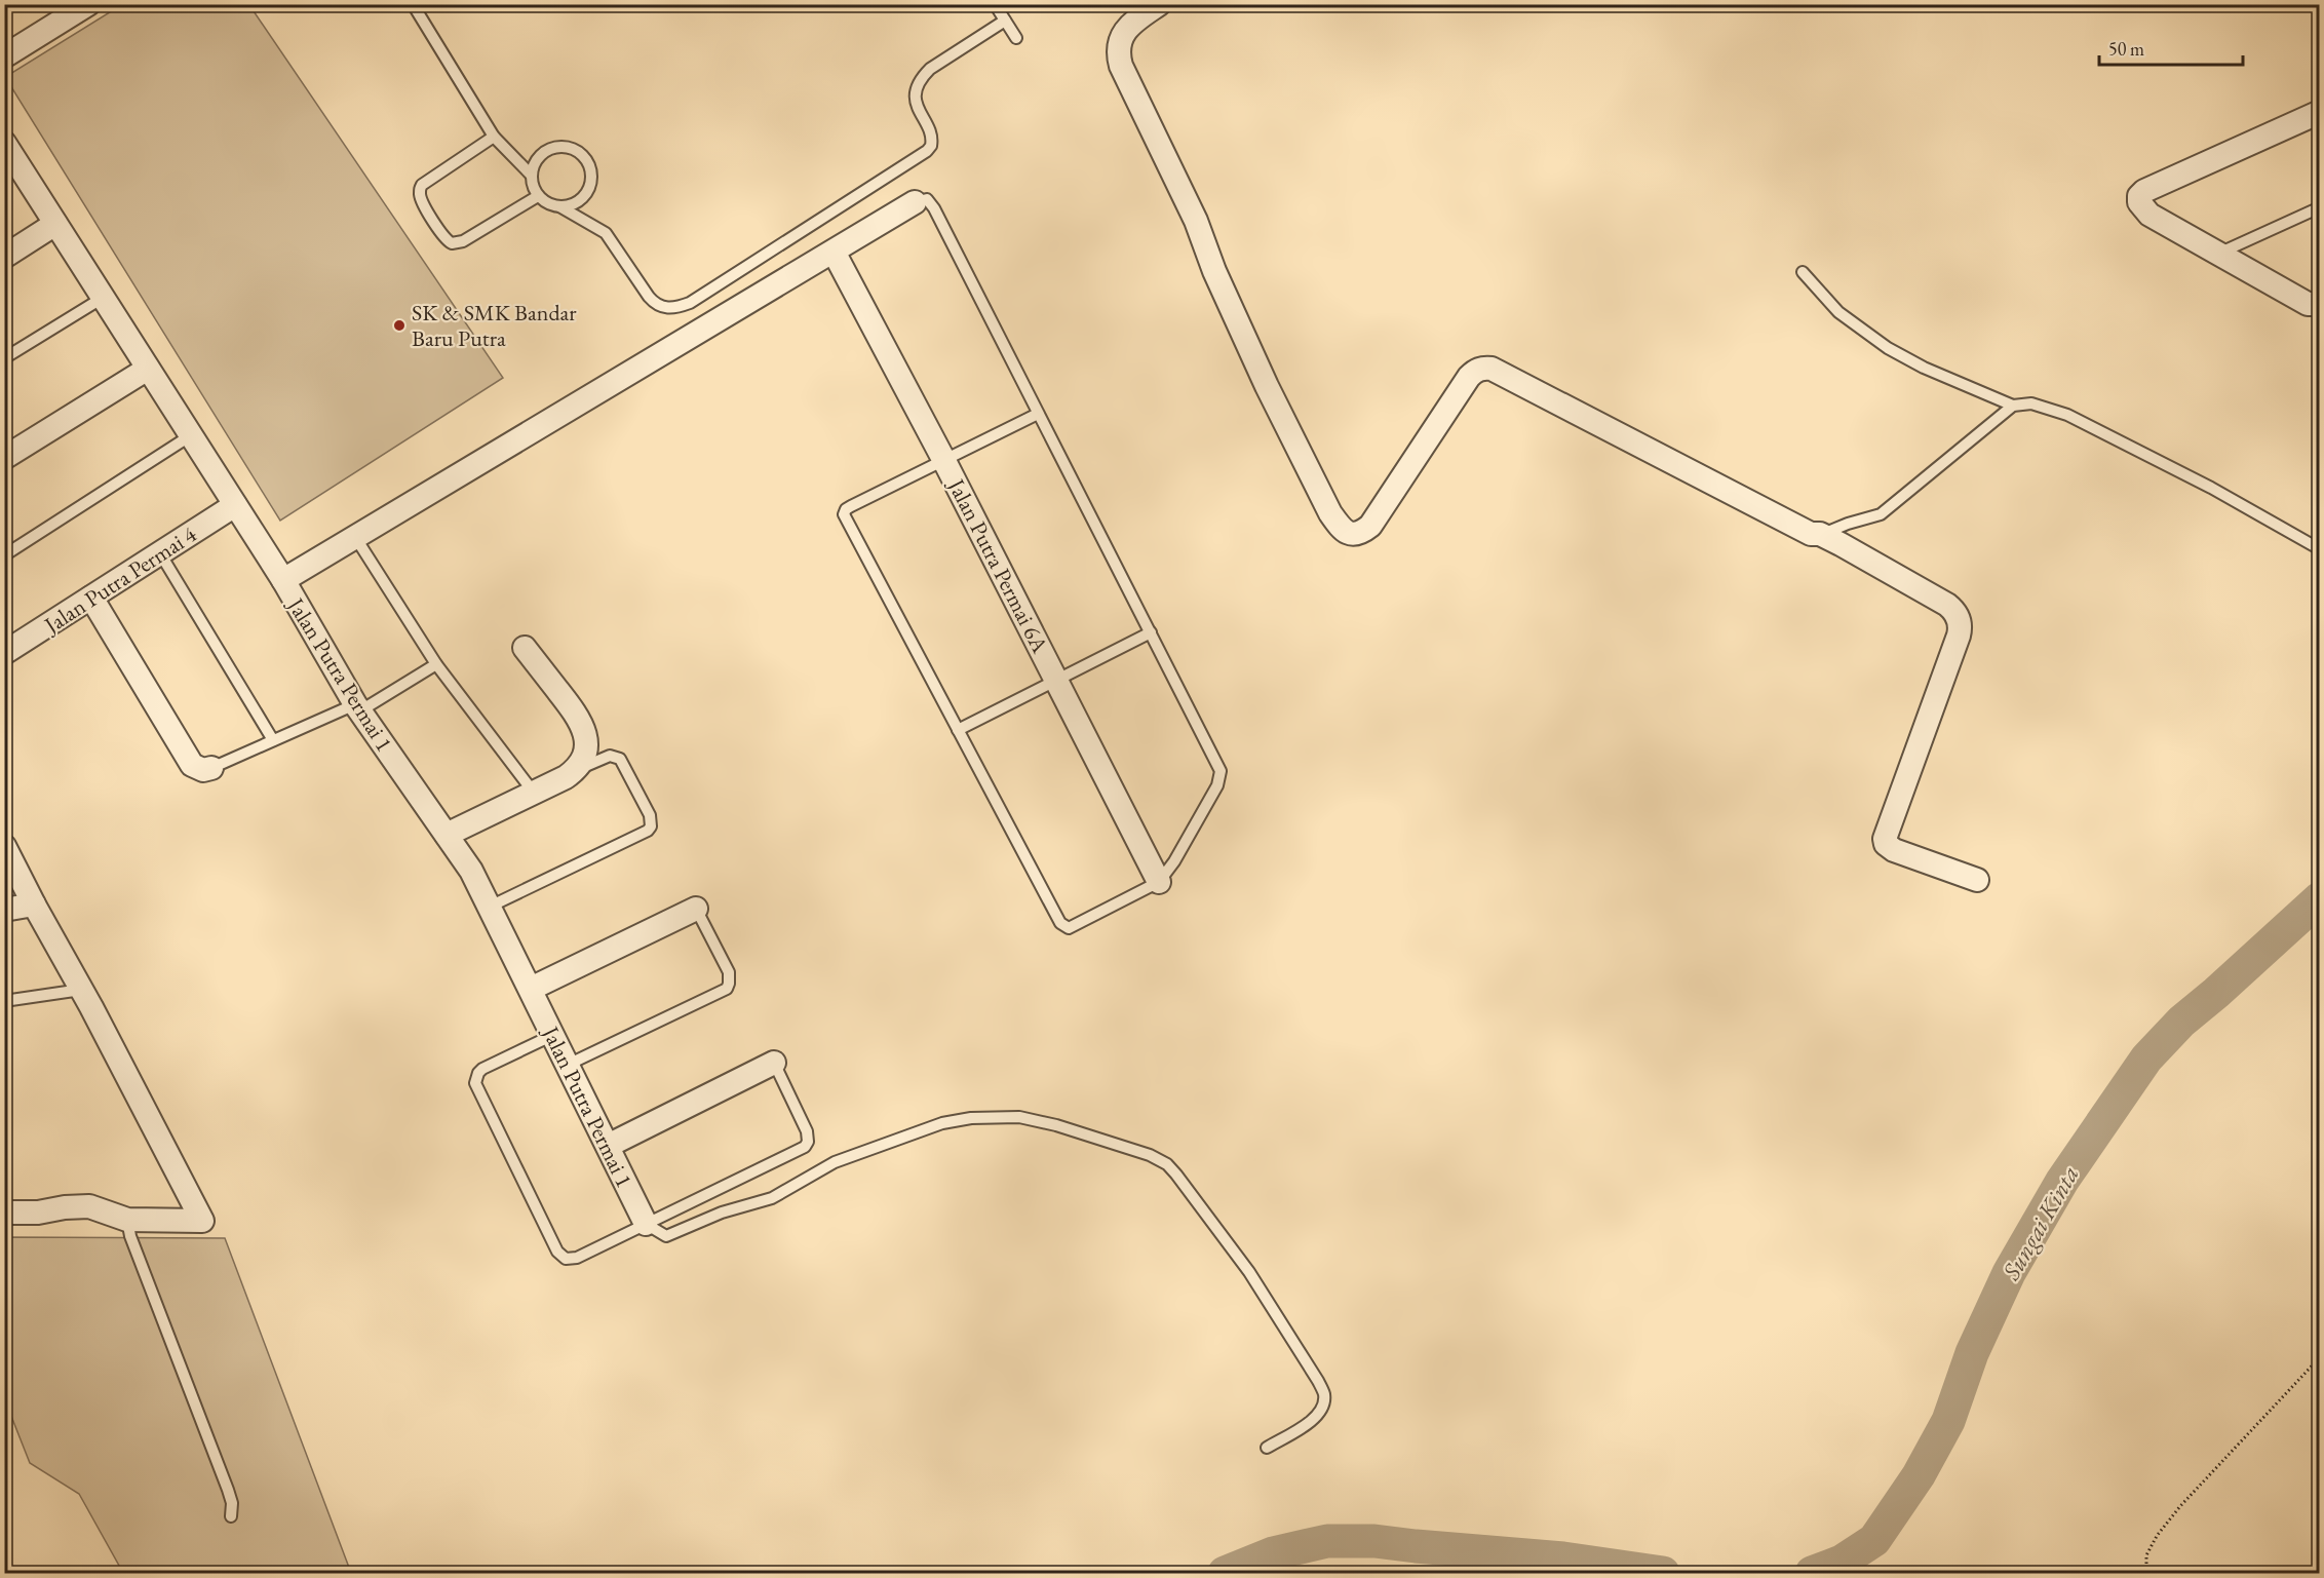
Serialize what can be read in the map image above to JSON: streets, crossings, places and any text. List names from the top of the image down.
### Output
{
  "streets": {
    "street": ["Jalan Putra Permai 6A", "Jalan Putra Permai 4", "Jalan Putra Permai 1"]
  },
  "crossings": [
    ["Jalan Putra Permai 4", "Jalan Putra Permai 1"]
  ],
  "water": ["Sungai Kinta"],
  "places": ["SK & SMK Bandar Baru Putra"],
  "scale_bar": "50 m"
}
